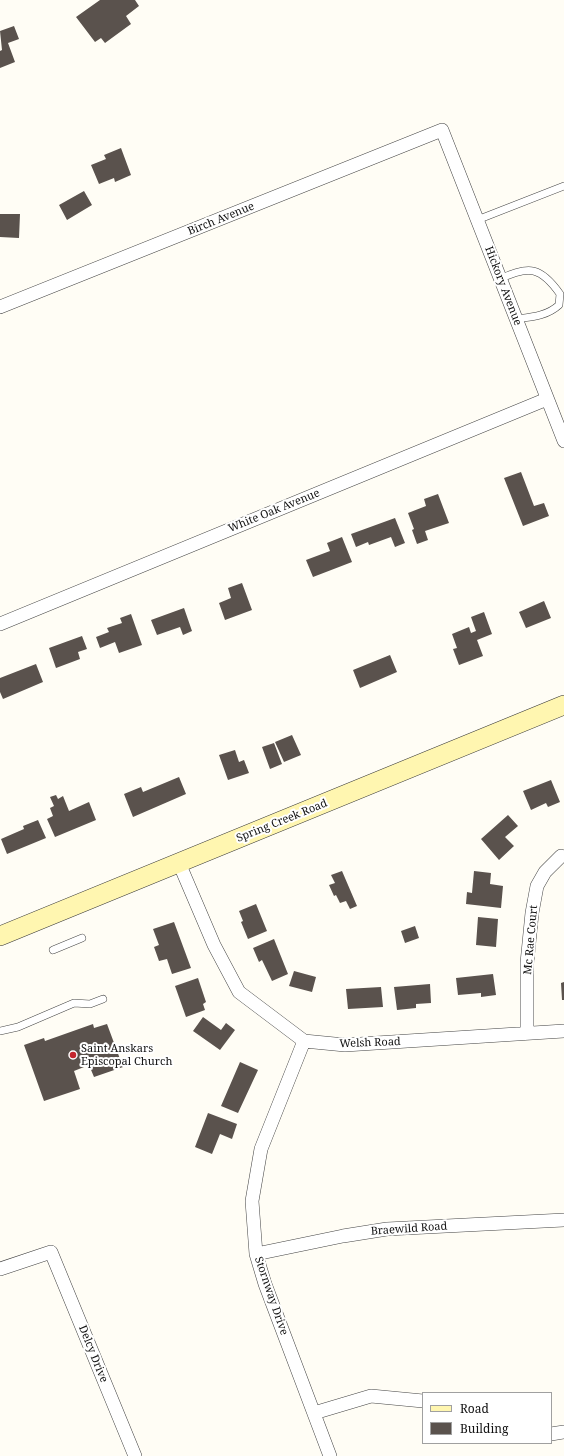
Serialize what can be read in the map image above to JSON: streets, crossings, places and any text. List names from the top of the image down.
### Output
{
  "streets": {
    "main road": ["Spring Creek Road"],
    "street": [
      "Birch Avenue",
      "Hickory Avenue",
      "White Oak Avenue",
      "Mc Rae Court",
      "Welsh Road",
      "Braewild Road",
      "Stornway Drive",
      "Delcy Drive"
    ]
  },
  "crossings": [
    ["Birch Avenue", "Hickory Avenue"],
    ["Hickory Avenue", "White Oak Avenue"],
    ["Mc Rae Court", "Welsh Road"],
    ["Welsh Road", "Stornway Drive"],
    ["Braewild Road", "Stornway Drive"]
  ],
  "places": ["Saint Anskars Episcopal Church"],
  "legend": ["Road", "Building"]
}
